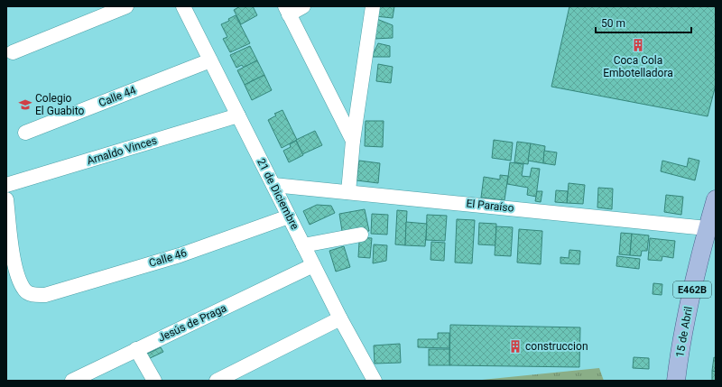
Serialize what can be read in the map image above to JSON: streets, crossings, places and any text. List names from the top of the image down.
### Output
{
  "streets": {
    "main road": ["E462B", "15 de Abril"],
    "street": [
      "Calle 44",
      "Arnaldo Vinces",
      "21 de Diciembre",
      "El Paraíso",
      "Calle 46",
      "Jesús de Praga"
    ]
  },
  "crossings": [
    ["Calle 44", "21 de Diciembre"],
    ["Arnaldo Vinces", "21 de Diciembre"],
    ["21 de Diciembre", "El Paraíso"],
    ["21 de Diciembre", "Calle 46"],
    ["21 de Diciembre", "Jesús de Praga"],
    ["El Paraíso", "15 de Abril"]
  ],
  "places": {
    "building": ["Coca Cola Embotelladora", "construccion"],
    "school or university": ["Colegio El Guabito"]
  },
  "scale_bar": "50 m"
}
